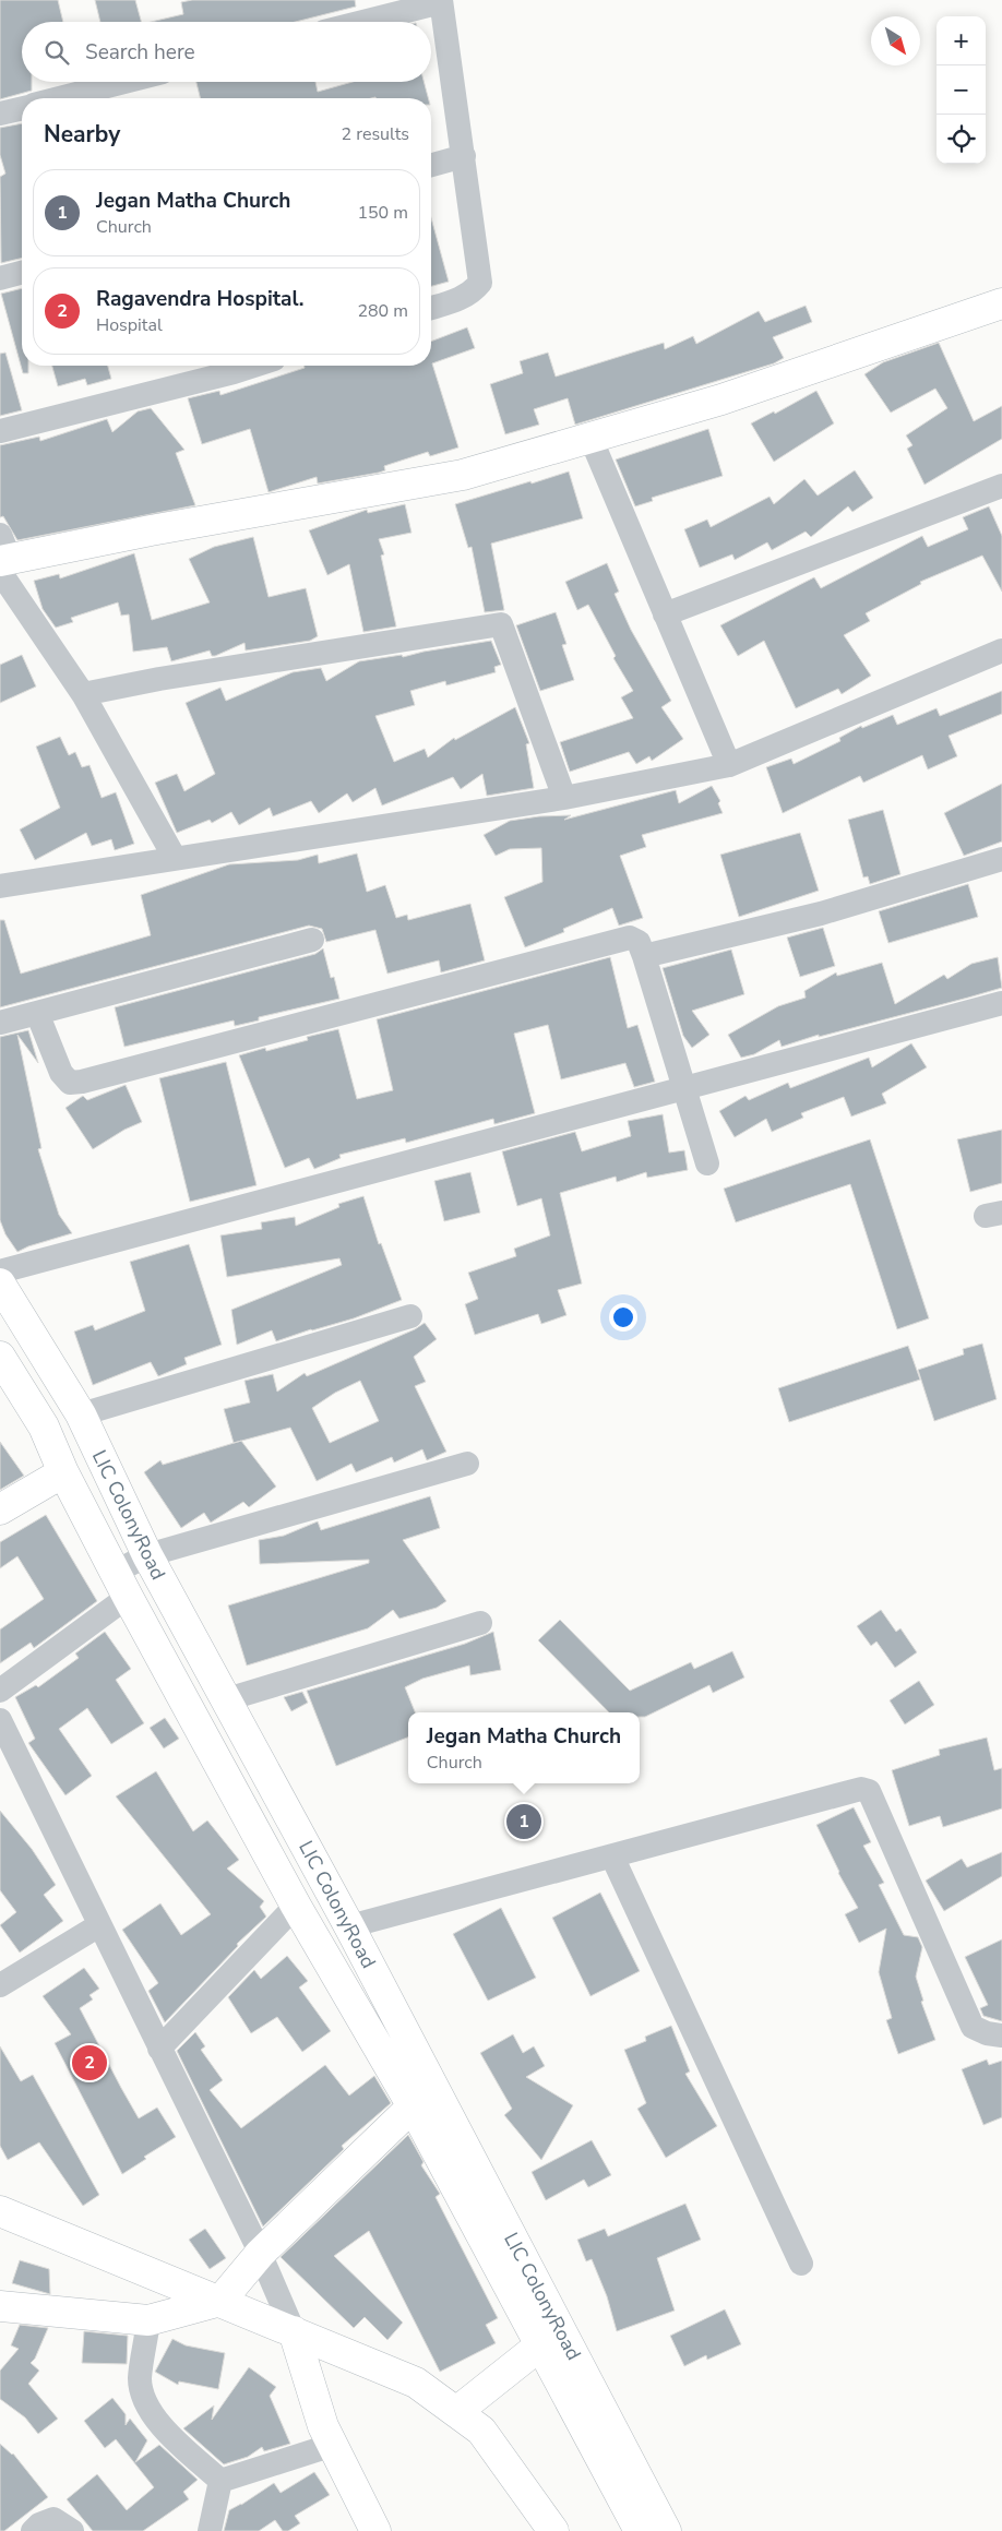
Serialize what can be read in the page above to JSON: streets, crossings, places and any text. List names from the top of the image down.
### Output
{
  "streets": {
    "main road": ["LIC ColonyRoad"]
  },
  "north": "bottom right",
  "page": {
    "map_buttons": ["+", "−"],
    "search": "Search here",
    "heading": ["Nearby", "2 results"],
    "list": [
      {
        "mark": "1",
        "name": "Jegan Matha Church",
        "note": "Church",
        "value": "150 m"
      },
      {
        "mark": "2",
        "name": "Ragavendra Hospital.",
        "note": "Hospital",
        "value": "280 m"
      }
    ],
    "popup": ["Jegan Matha Church", "Church"],
    "pins": ["1", "2"]
  }
}
